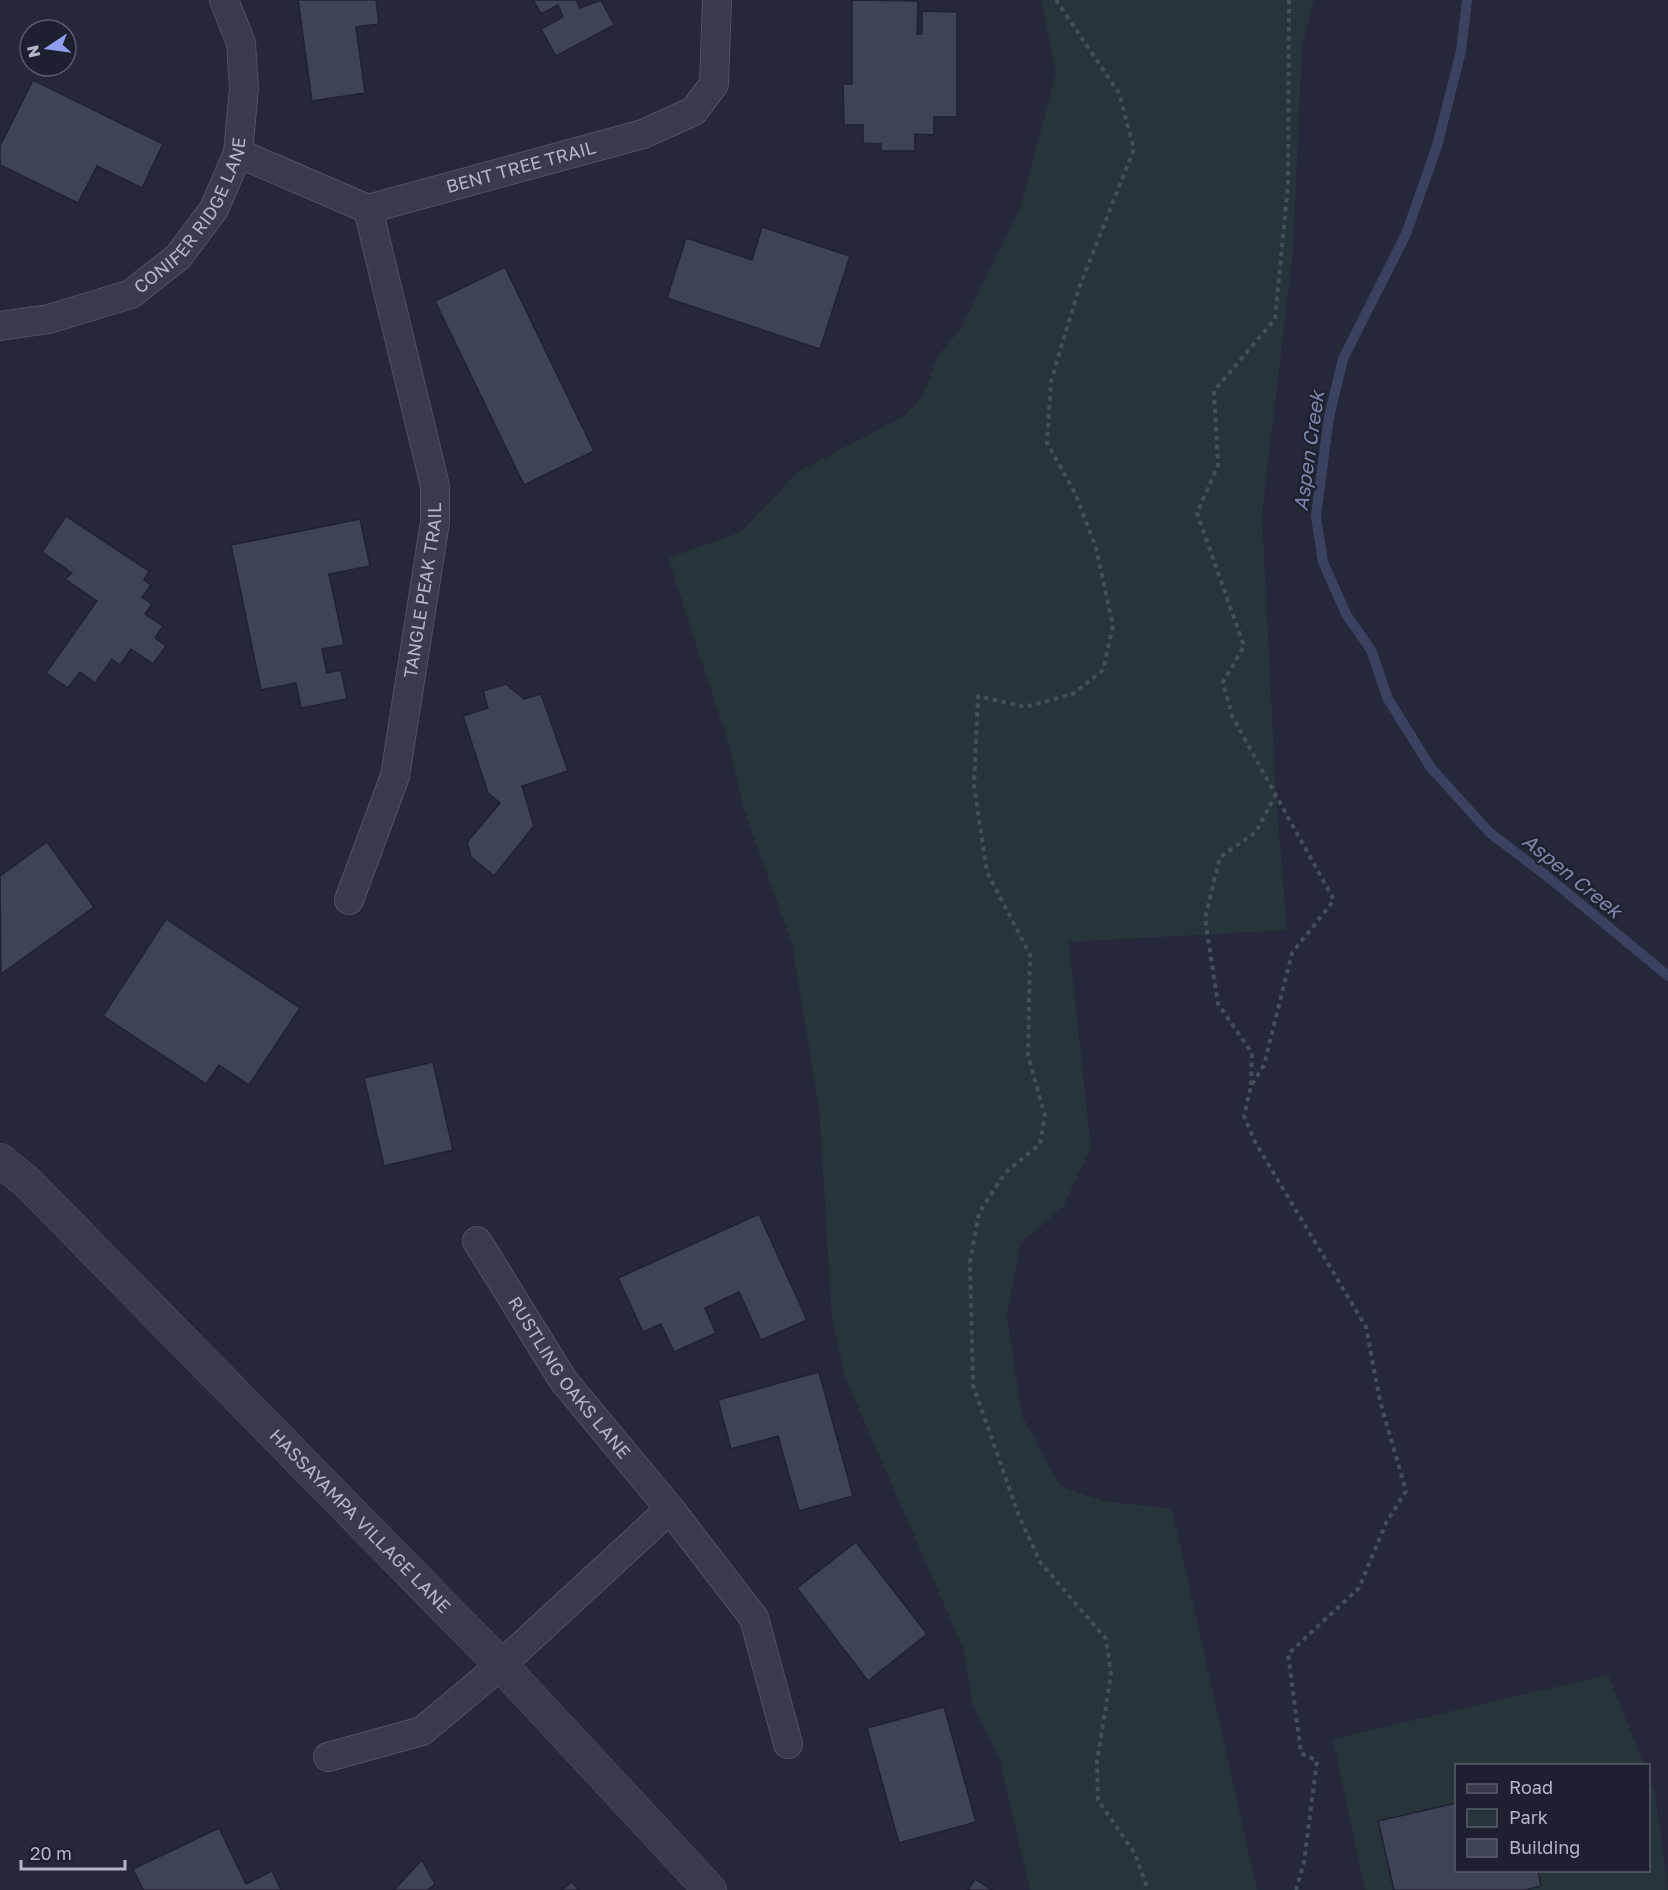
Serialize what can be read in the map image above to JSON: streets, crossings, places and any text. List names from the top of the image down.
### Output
{
  "streets": {
    "street": [
      "BENT TREE TRAIL",
      "CONIFER RIDGE LANE",
      "TANGLE PEAK TRAIL",
      "RUSTLING OAKS LANE",
      "HASSAYAMPA VILLAGE LANE"
    ]
  },
  "crossings": [
    ["BENT TREE TRAIL", "TANGLE PEAK TRAIL"]
  ],
  "water": ["Aspen Creek"],
  "legend": ["Road", "Park", "Building"],
  "scale_bar": "20 m",
  "north": "left"
}
